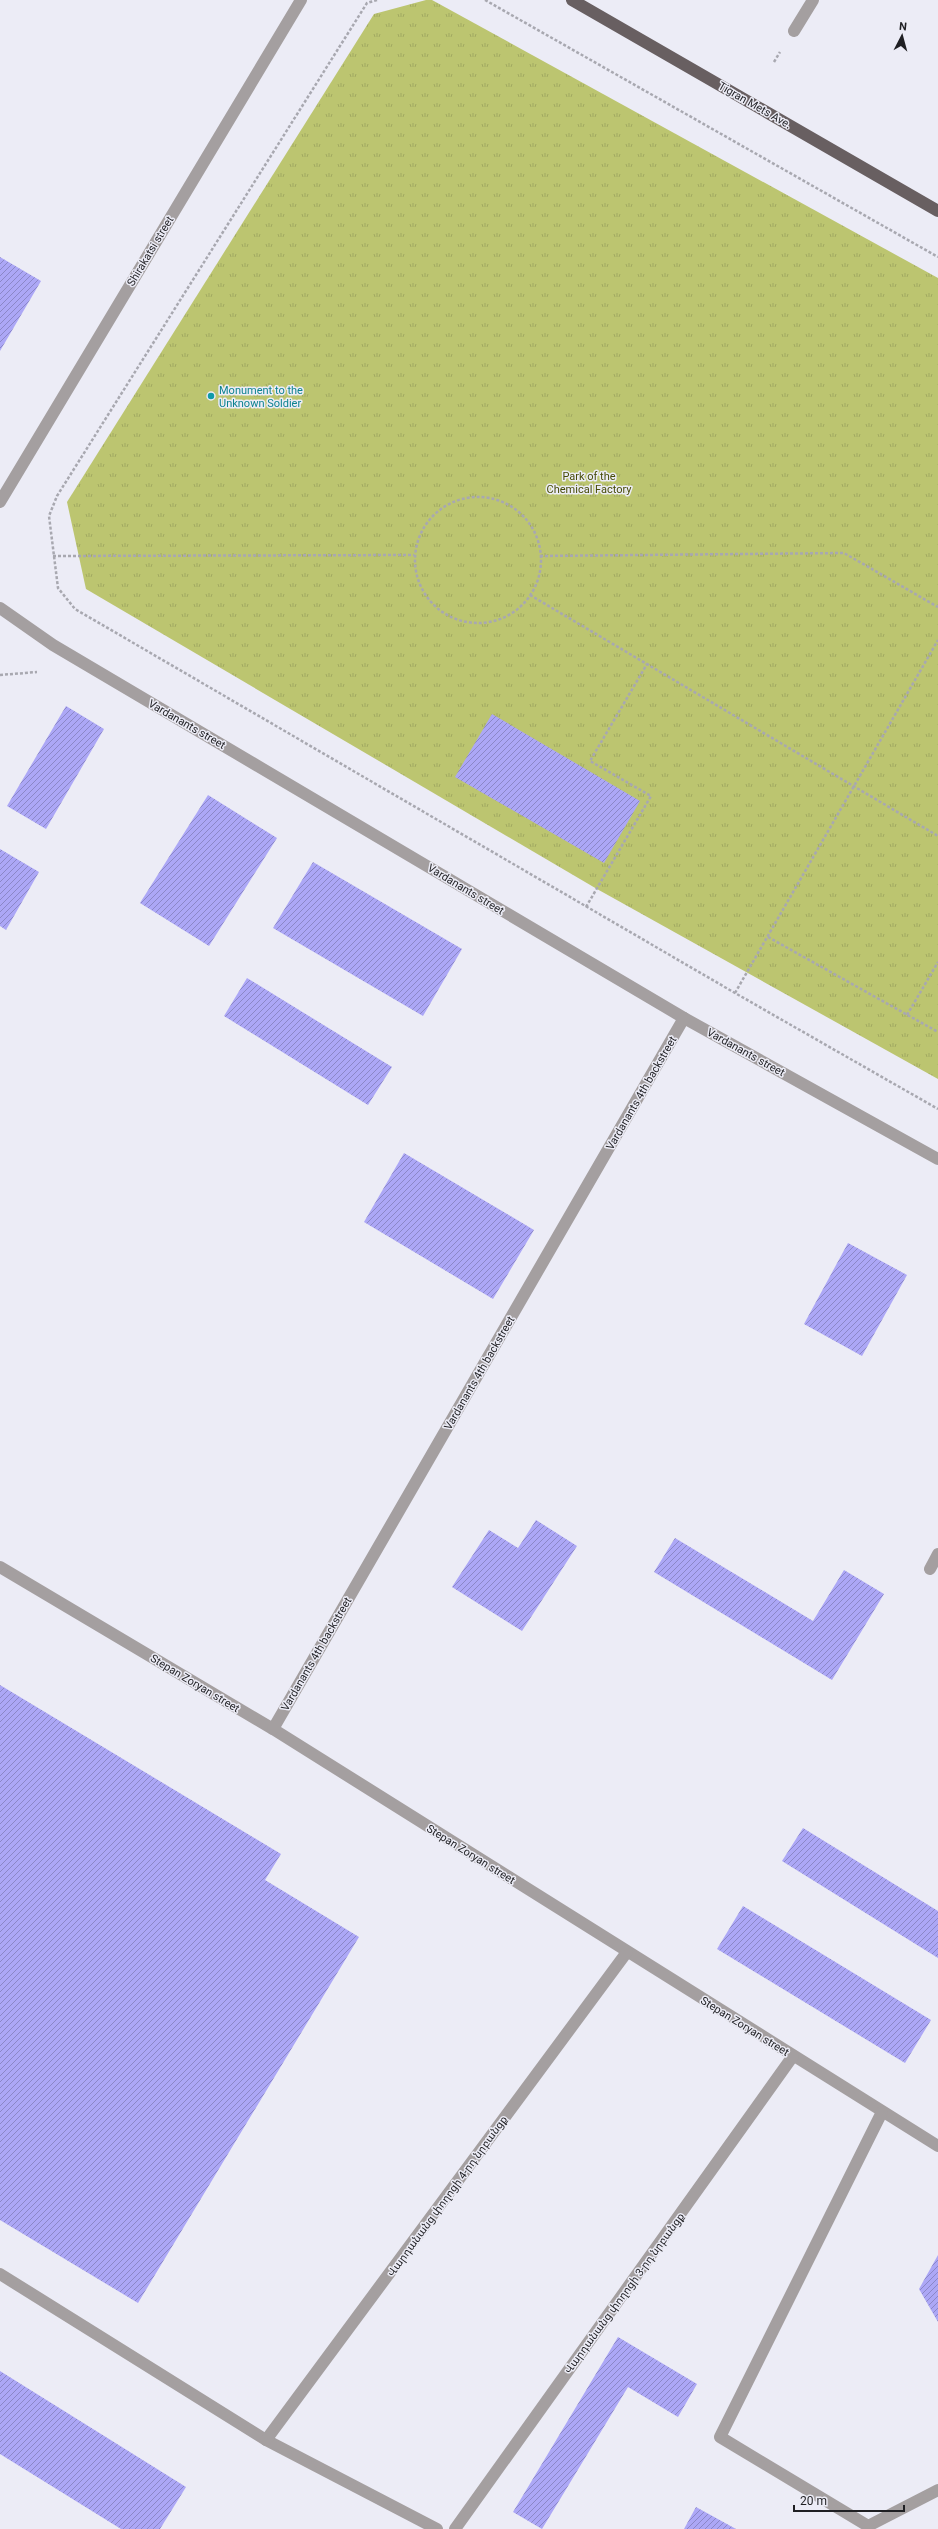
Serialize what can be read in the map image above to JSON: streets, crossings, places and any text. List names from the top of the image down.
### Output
{
  "streets": {
    "main road": ["Tigran Mets Ave."],
    "street": [
      "Shirakatsi street",
      "Vardanants street",
      "Vardanants 4th backstreet",
      "Stepan Zoryan street",
      "Վարդանանց փողոցի 4-րդ նրբանցք",
      "Վարդանանց փողոցի 3-րդ նրբանցք"
    ]
  },
  "crossings": [
    ["Vardanants street", "Vardanants 4th backstreet"],
    ["Vardanants 4th backstreet", "Stepan Zoryan street"],
    ["Stepan Zoryan street", "Վարդանանց փողոցի 4-րդ նրբանցք"],
    ["Stepan Zoryan street", "Վարդանանց փողոցի 3-րդ նրբանցք"]
  ],
  "parks": ["Park of the Chemical Factory"],
  "places": ["Monument to the Unknown Soldier"],
  "scale_bar": "20 m",
  "north": "top"
}
